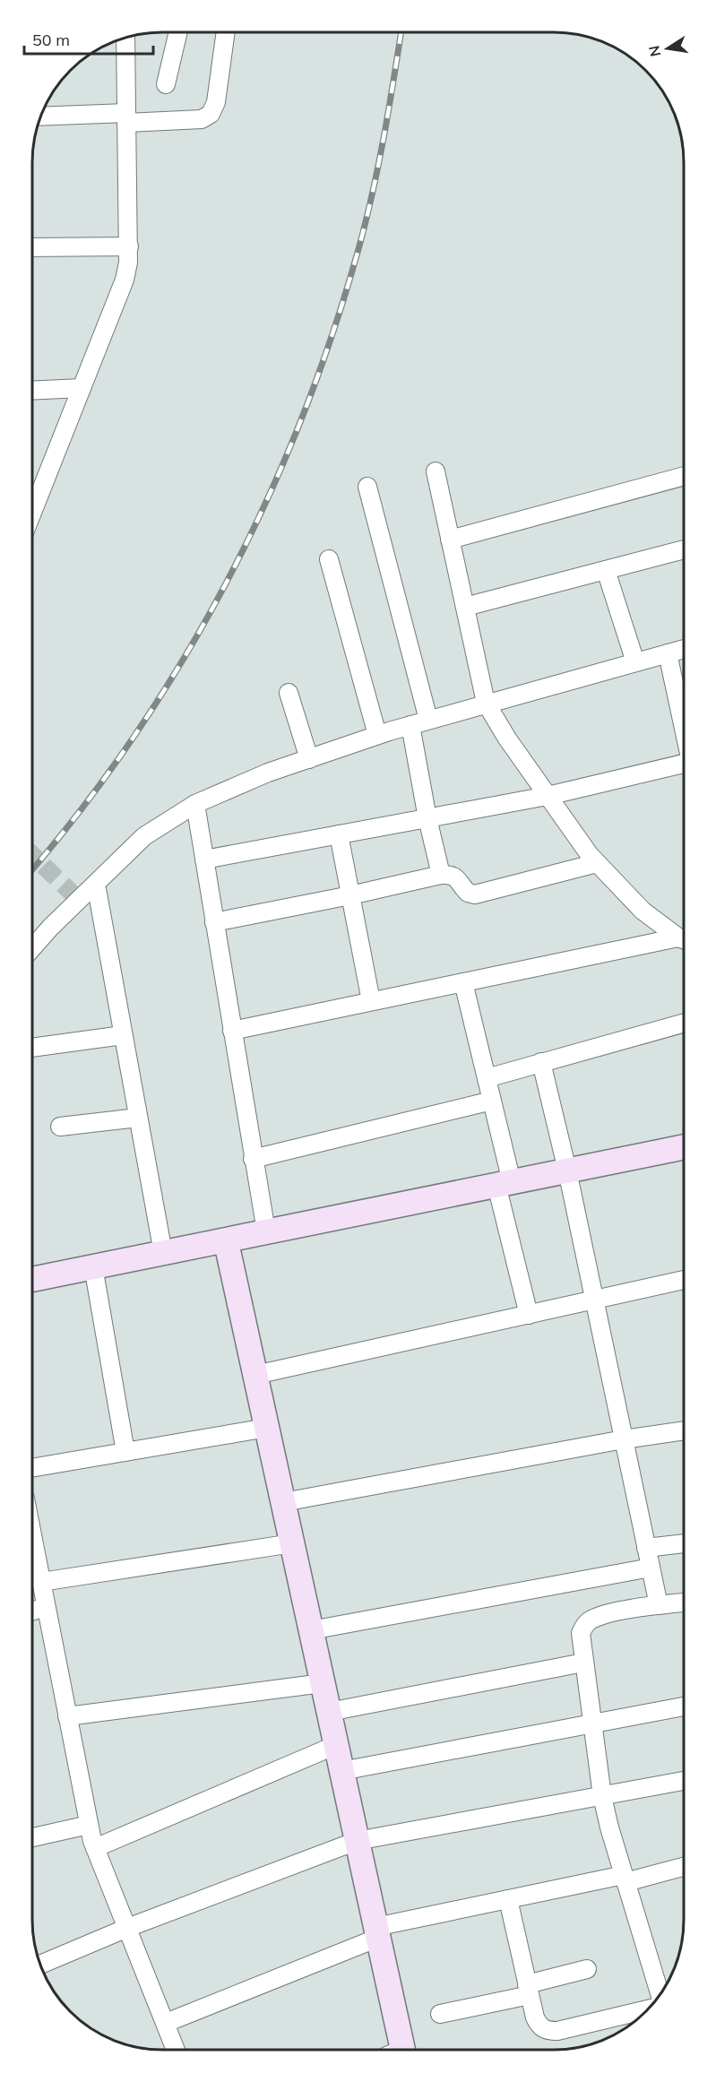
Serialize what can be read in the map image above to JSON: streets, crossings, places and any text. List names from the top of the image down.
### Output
{
  "scale_bar": "50 m",
  "north": "left"
}
